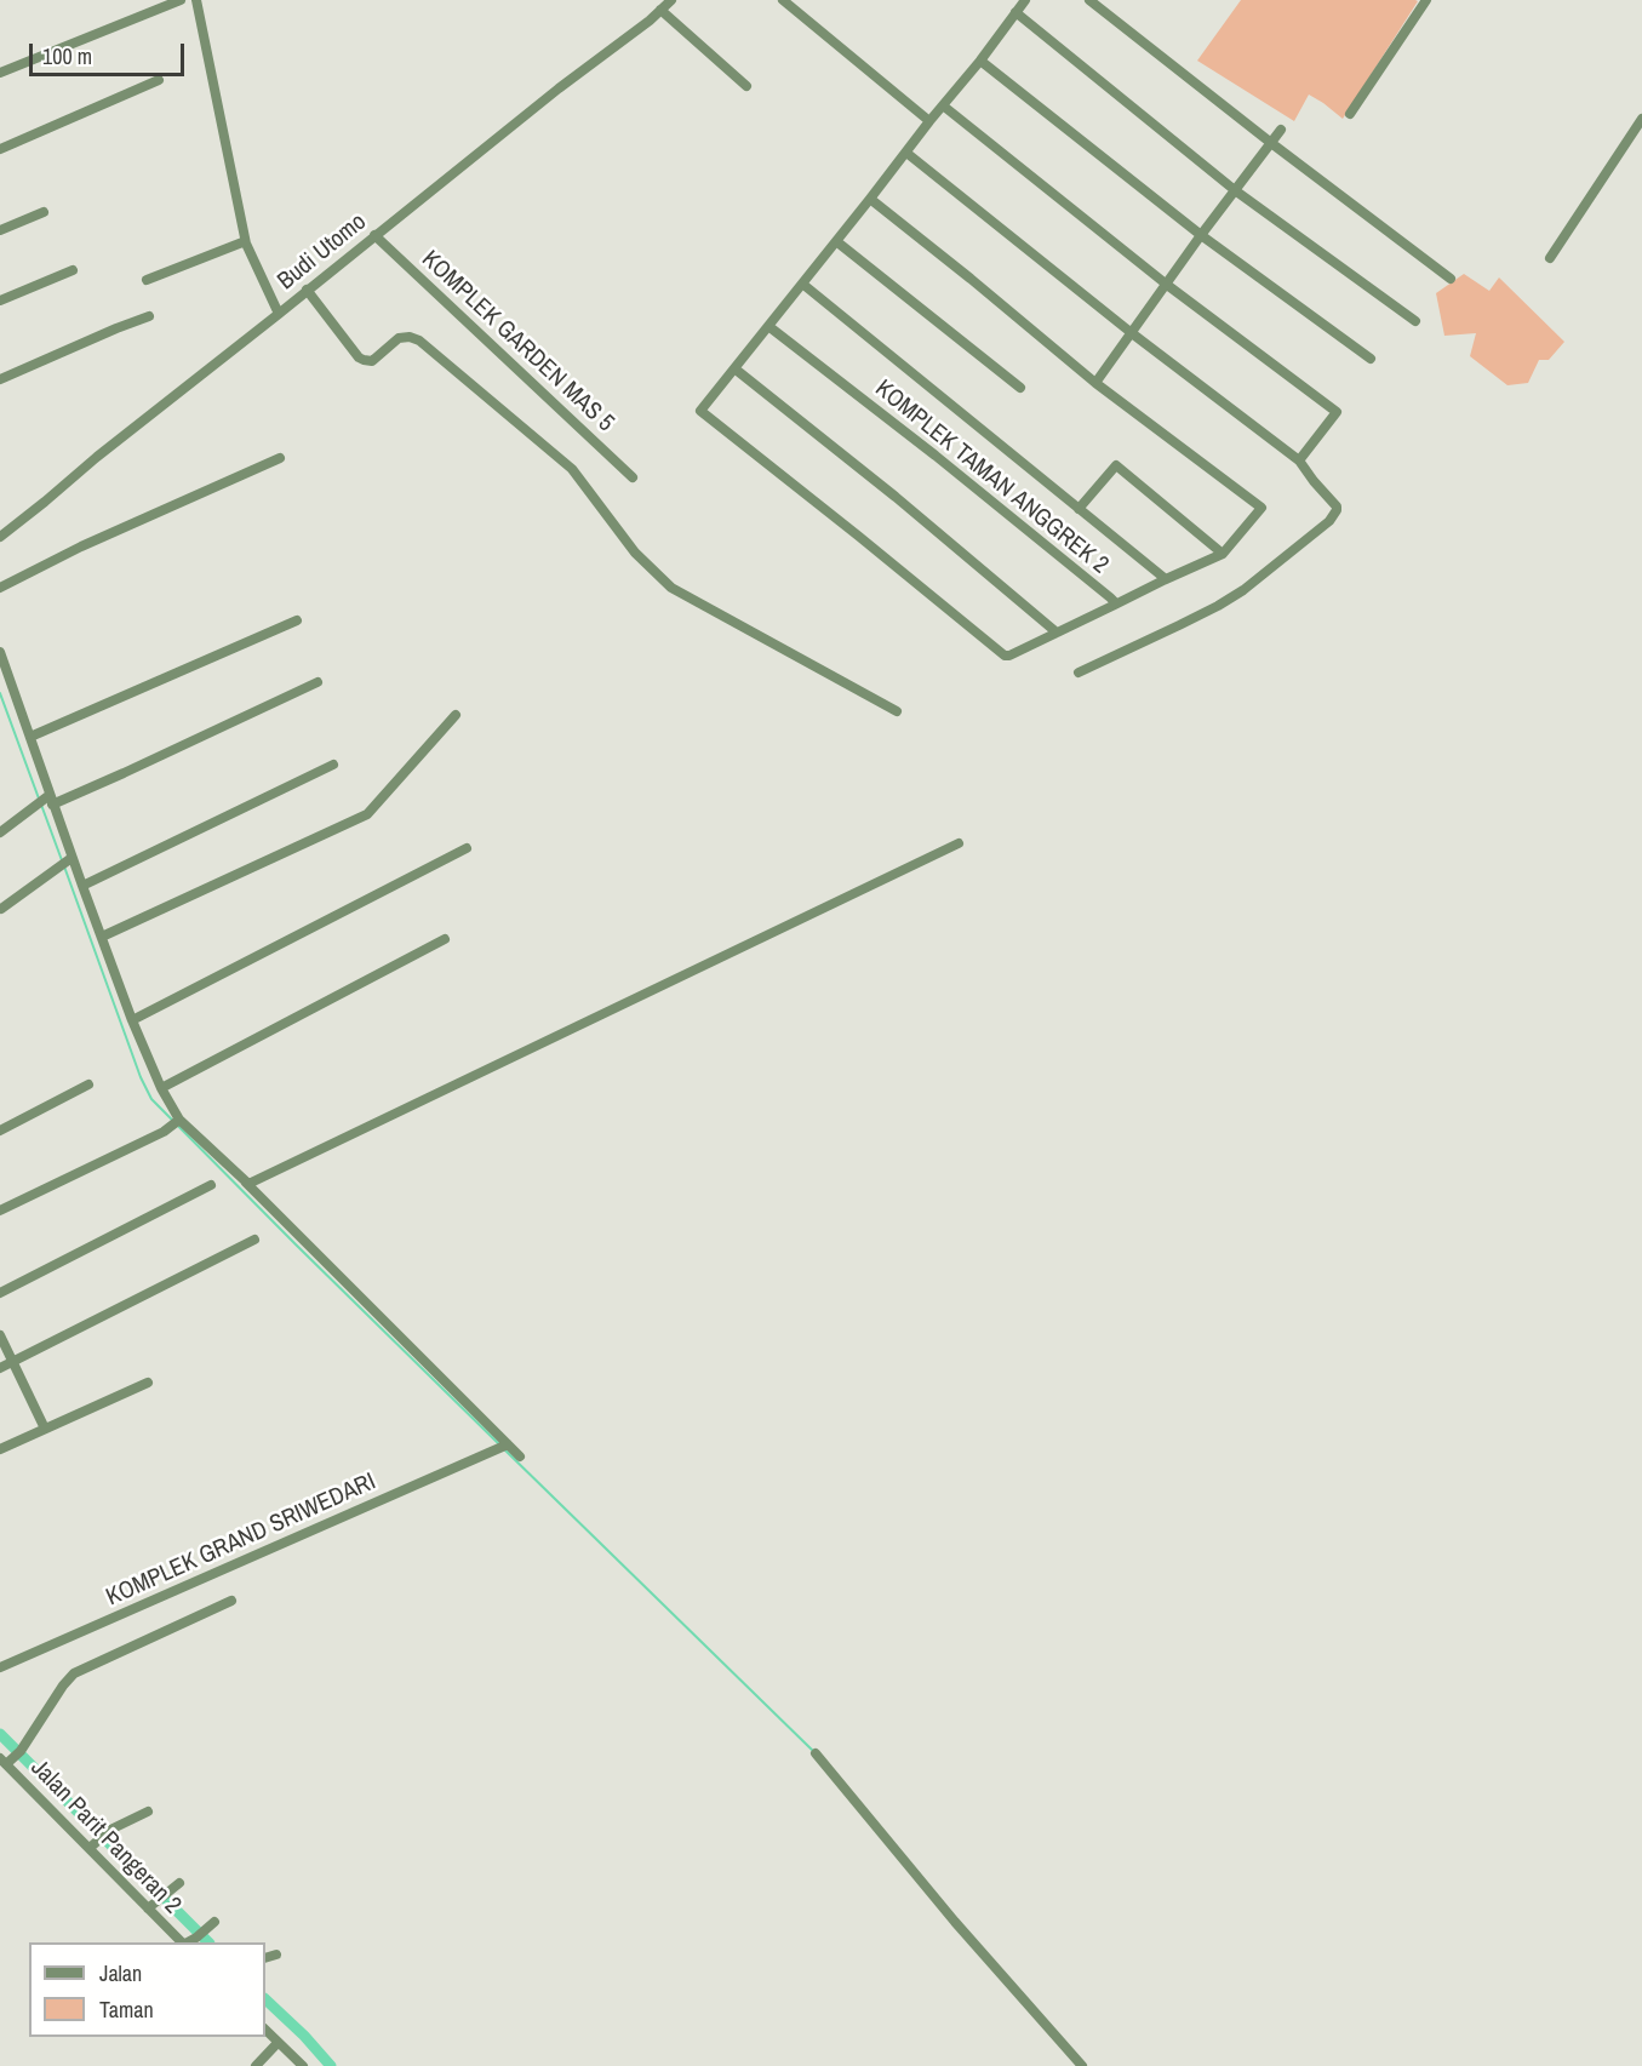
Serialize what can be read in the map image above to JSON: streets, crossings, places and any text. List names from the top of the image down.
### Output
{
  "streets": {
    "street": [
      "Budi Utomo",
      "KOMPLEK GARDEN MAS 5",
      "KOMPLEK TAMAN ANGGREK 2",
      "KOMPLEK GRAND SRIWEDARI",
      "Jalan Parit Pangeran 2"
    ]
  },
  "crossings": [
    ["Budi Utomo", "KOMPLEK GARDEN MAS 5"]
  ],
  "legend": ["Jalan", "Taman"],
  "scale_bar": "100 m"
}
